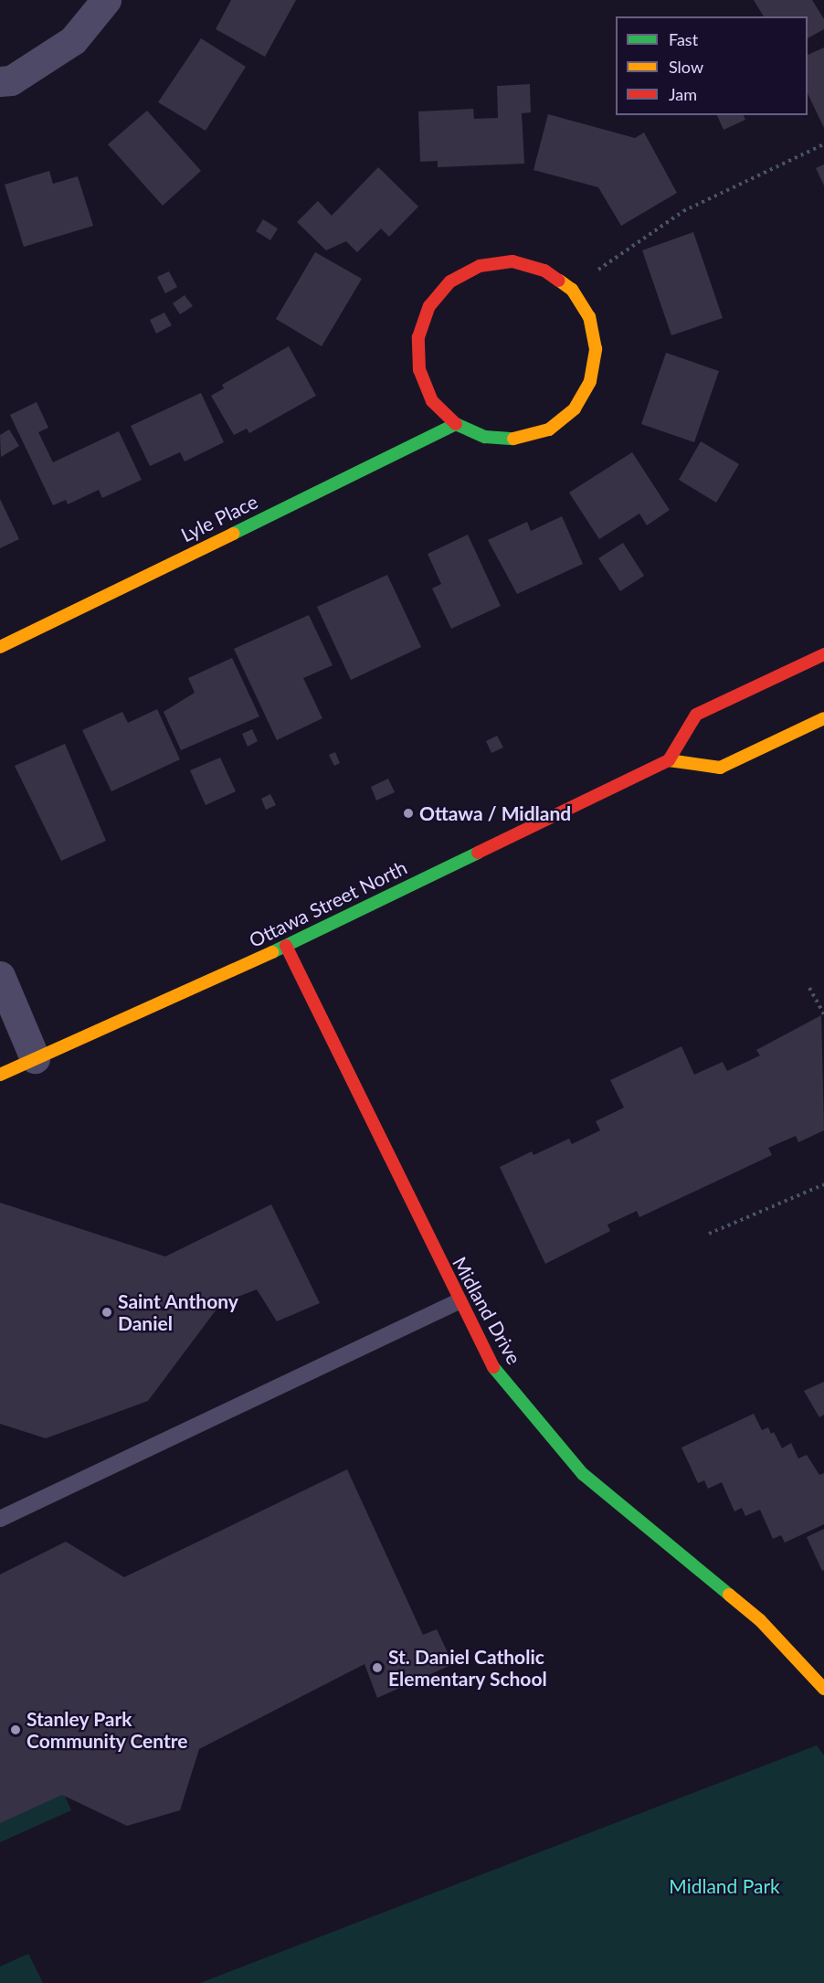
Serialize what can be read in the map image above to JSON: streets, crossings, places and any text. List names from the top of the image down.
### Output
{
  "streets": {
    "street": ["Lyle Place", "Ottawa Street North", "Midland Drive"]
  },
  "crossings": [
    ["Ottawa Street North", "Midland Drive"]
  ],
  "parks": ["Midland Park"],
  "places": [
    "Ottawa / Midland",
    "Saint Anthony Daniel",
    "St. Daniel Catholic Elementary School",
    "Stanley Park Community Centre"
  ],
  "legend": ["Fast", "Slow", "Jam"]
}
